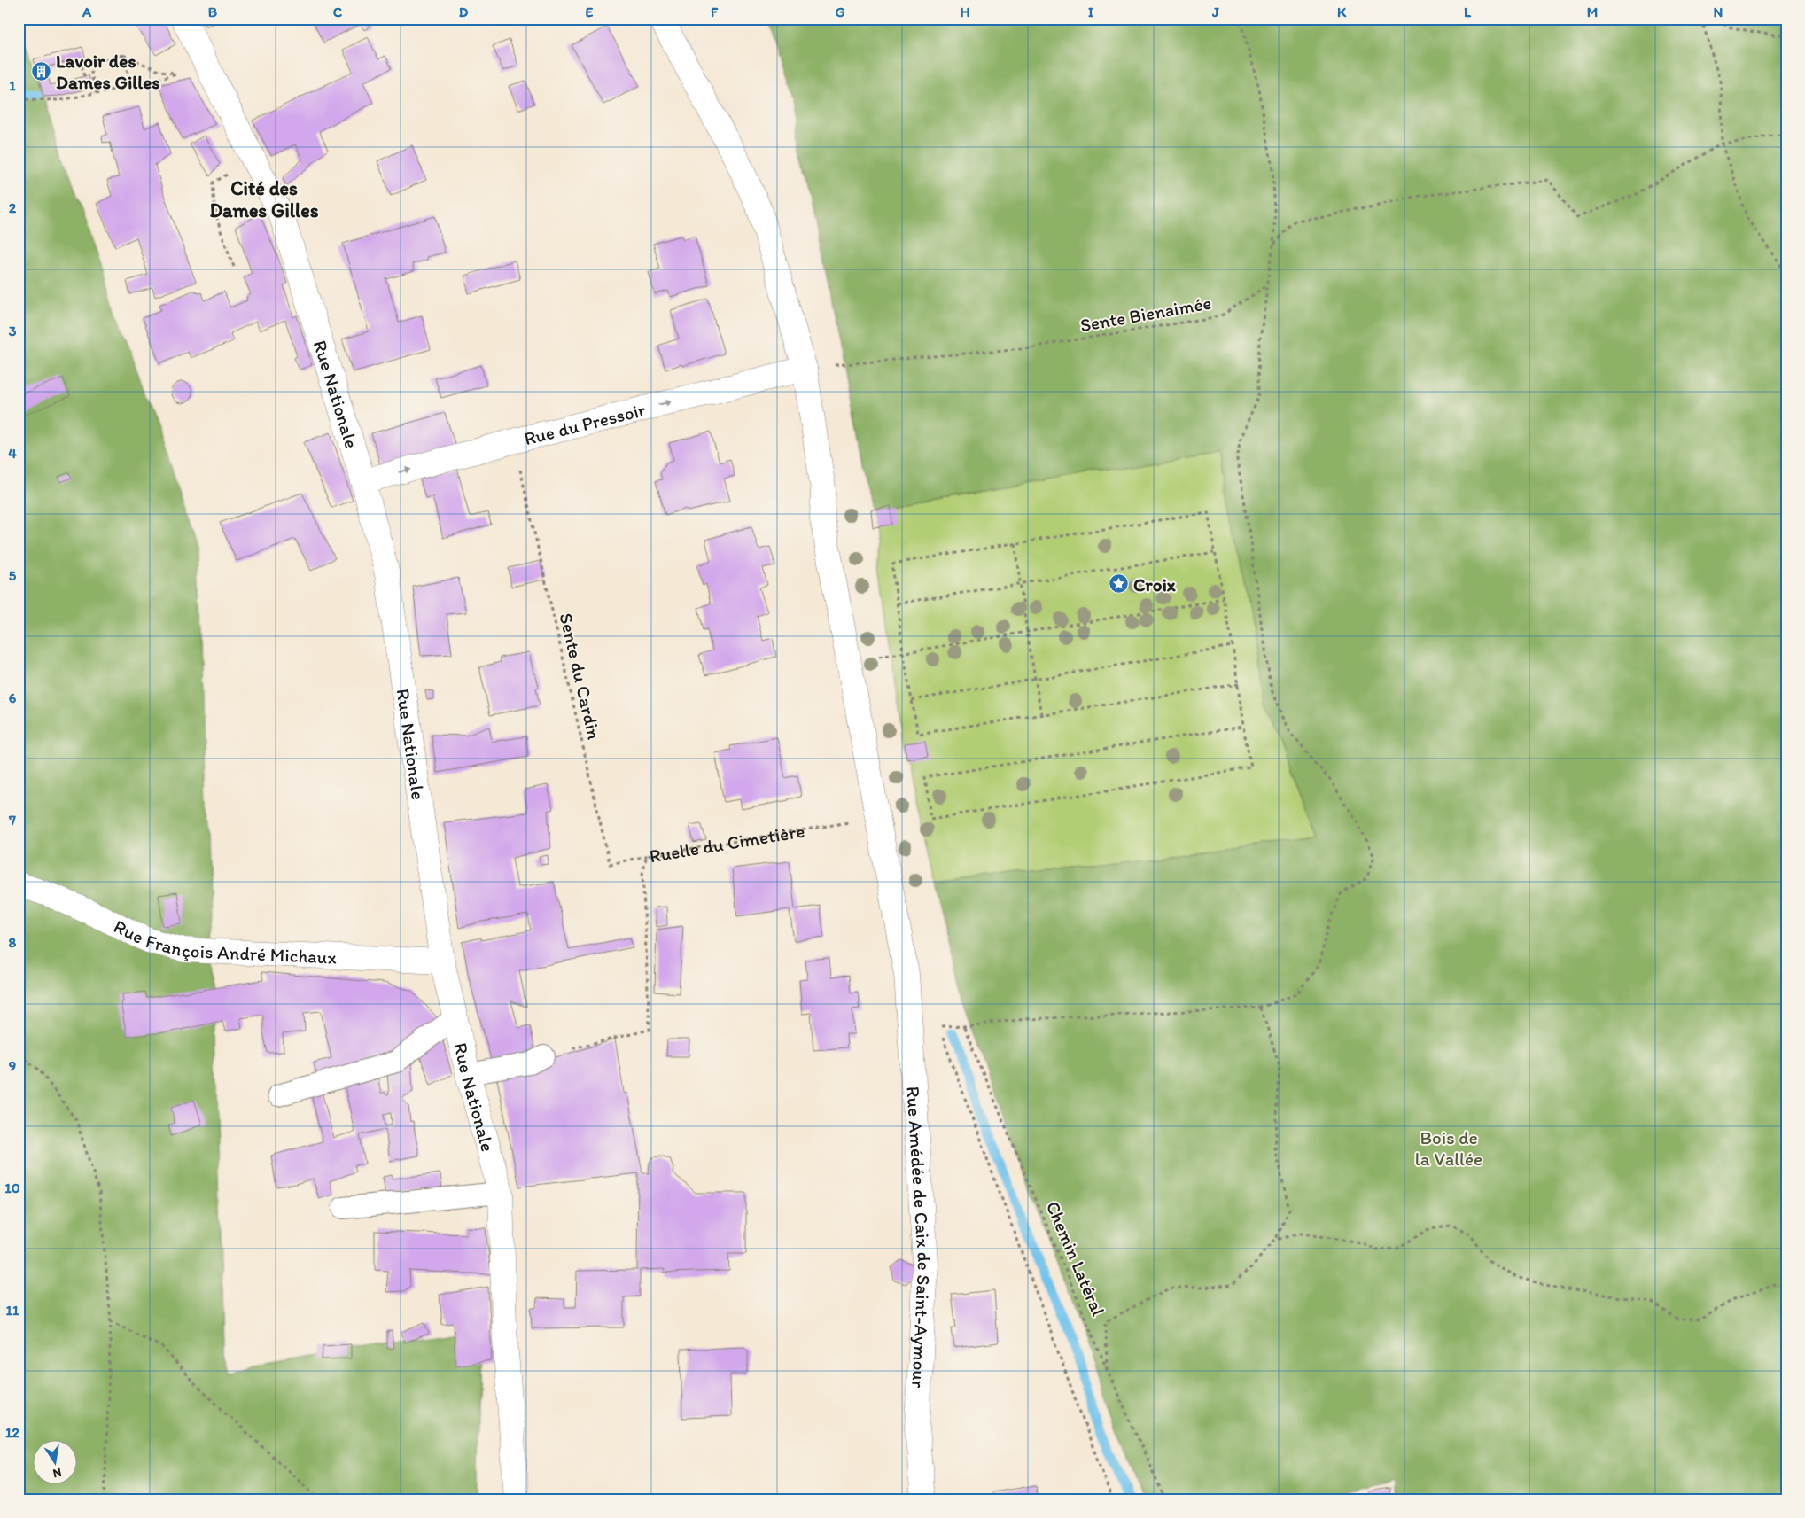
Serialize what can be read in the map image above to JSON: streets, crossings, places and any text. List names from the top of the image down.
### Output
{
  "streets": {
    "street": [
      "Rue Nationale",
      "Rue du Pressoir",
      "Rue François André Michaux",
      "Rue Amédée de Caix de Saint-Aymour"
    ],
    "path": [
      "Sente Bienaimée",
      "Sente du Cardin",
      "Ruelle du Cimetière",
      "Chemin Latéral"
    ]
  },
  "crossings": [
    ["Sente Bienaimée", "Rue du Pressoir"],
    ["Sente Bienaimée", "Rue Amédée de Caix de Saint-Aymour"],
    ["Rue Nationale", "Rue du Pressoir"],
    ["Rue Nationale", "Rue François André Michaux"],
    ["Rue du Pressoir", "Rue Amédée de Caix de Saint-Aymour"],
    ["Sente du Cardin", "Ruelle du Cimetière"]
  ],
  "one_way": ["Rue du Pressoir"],
  "districts": ["Cité des Dames Gilles"],
  "parks": ["Bois de la Vallée"],
  "places": {
    "building": ["Lavoir des Dames Gilles"],
    "place": ["Croix"]
  },
  "north": "bottom",
  "grid": {
    "columns": [
      "A",
      "B",
      "C",
      "D",
      "E",
      "F",
      "G",
      "H",
      "I",
      "J",
      "K",
      "L",
      "M",
      "N"
    ],
    "rows": [
      "1",
      "2",
      "3",
      "4",
      "5",
      "6",
      "7",
      "8",
      "9",
      "10",
      "11",
      "12"
    ]
  }
}
